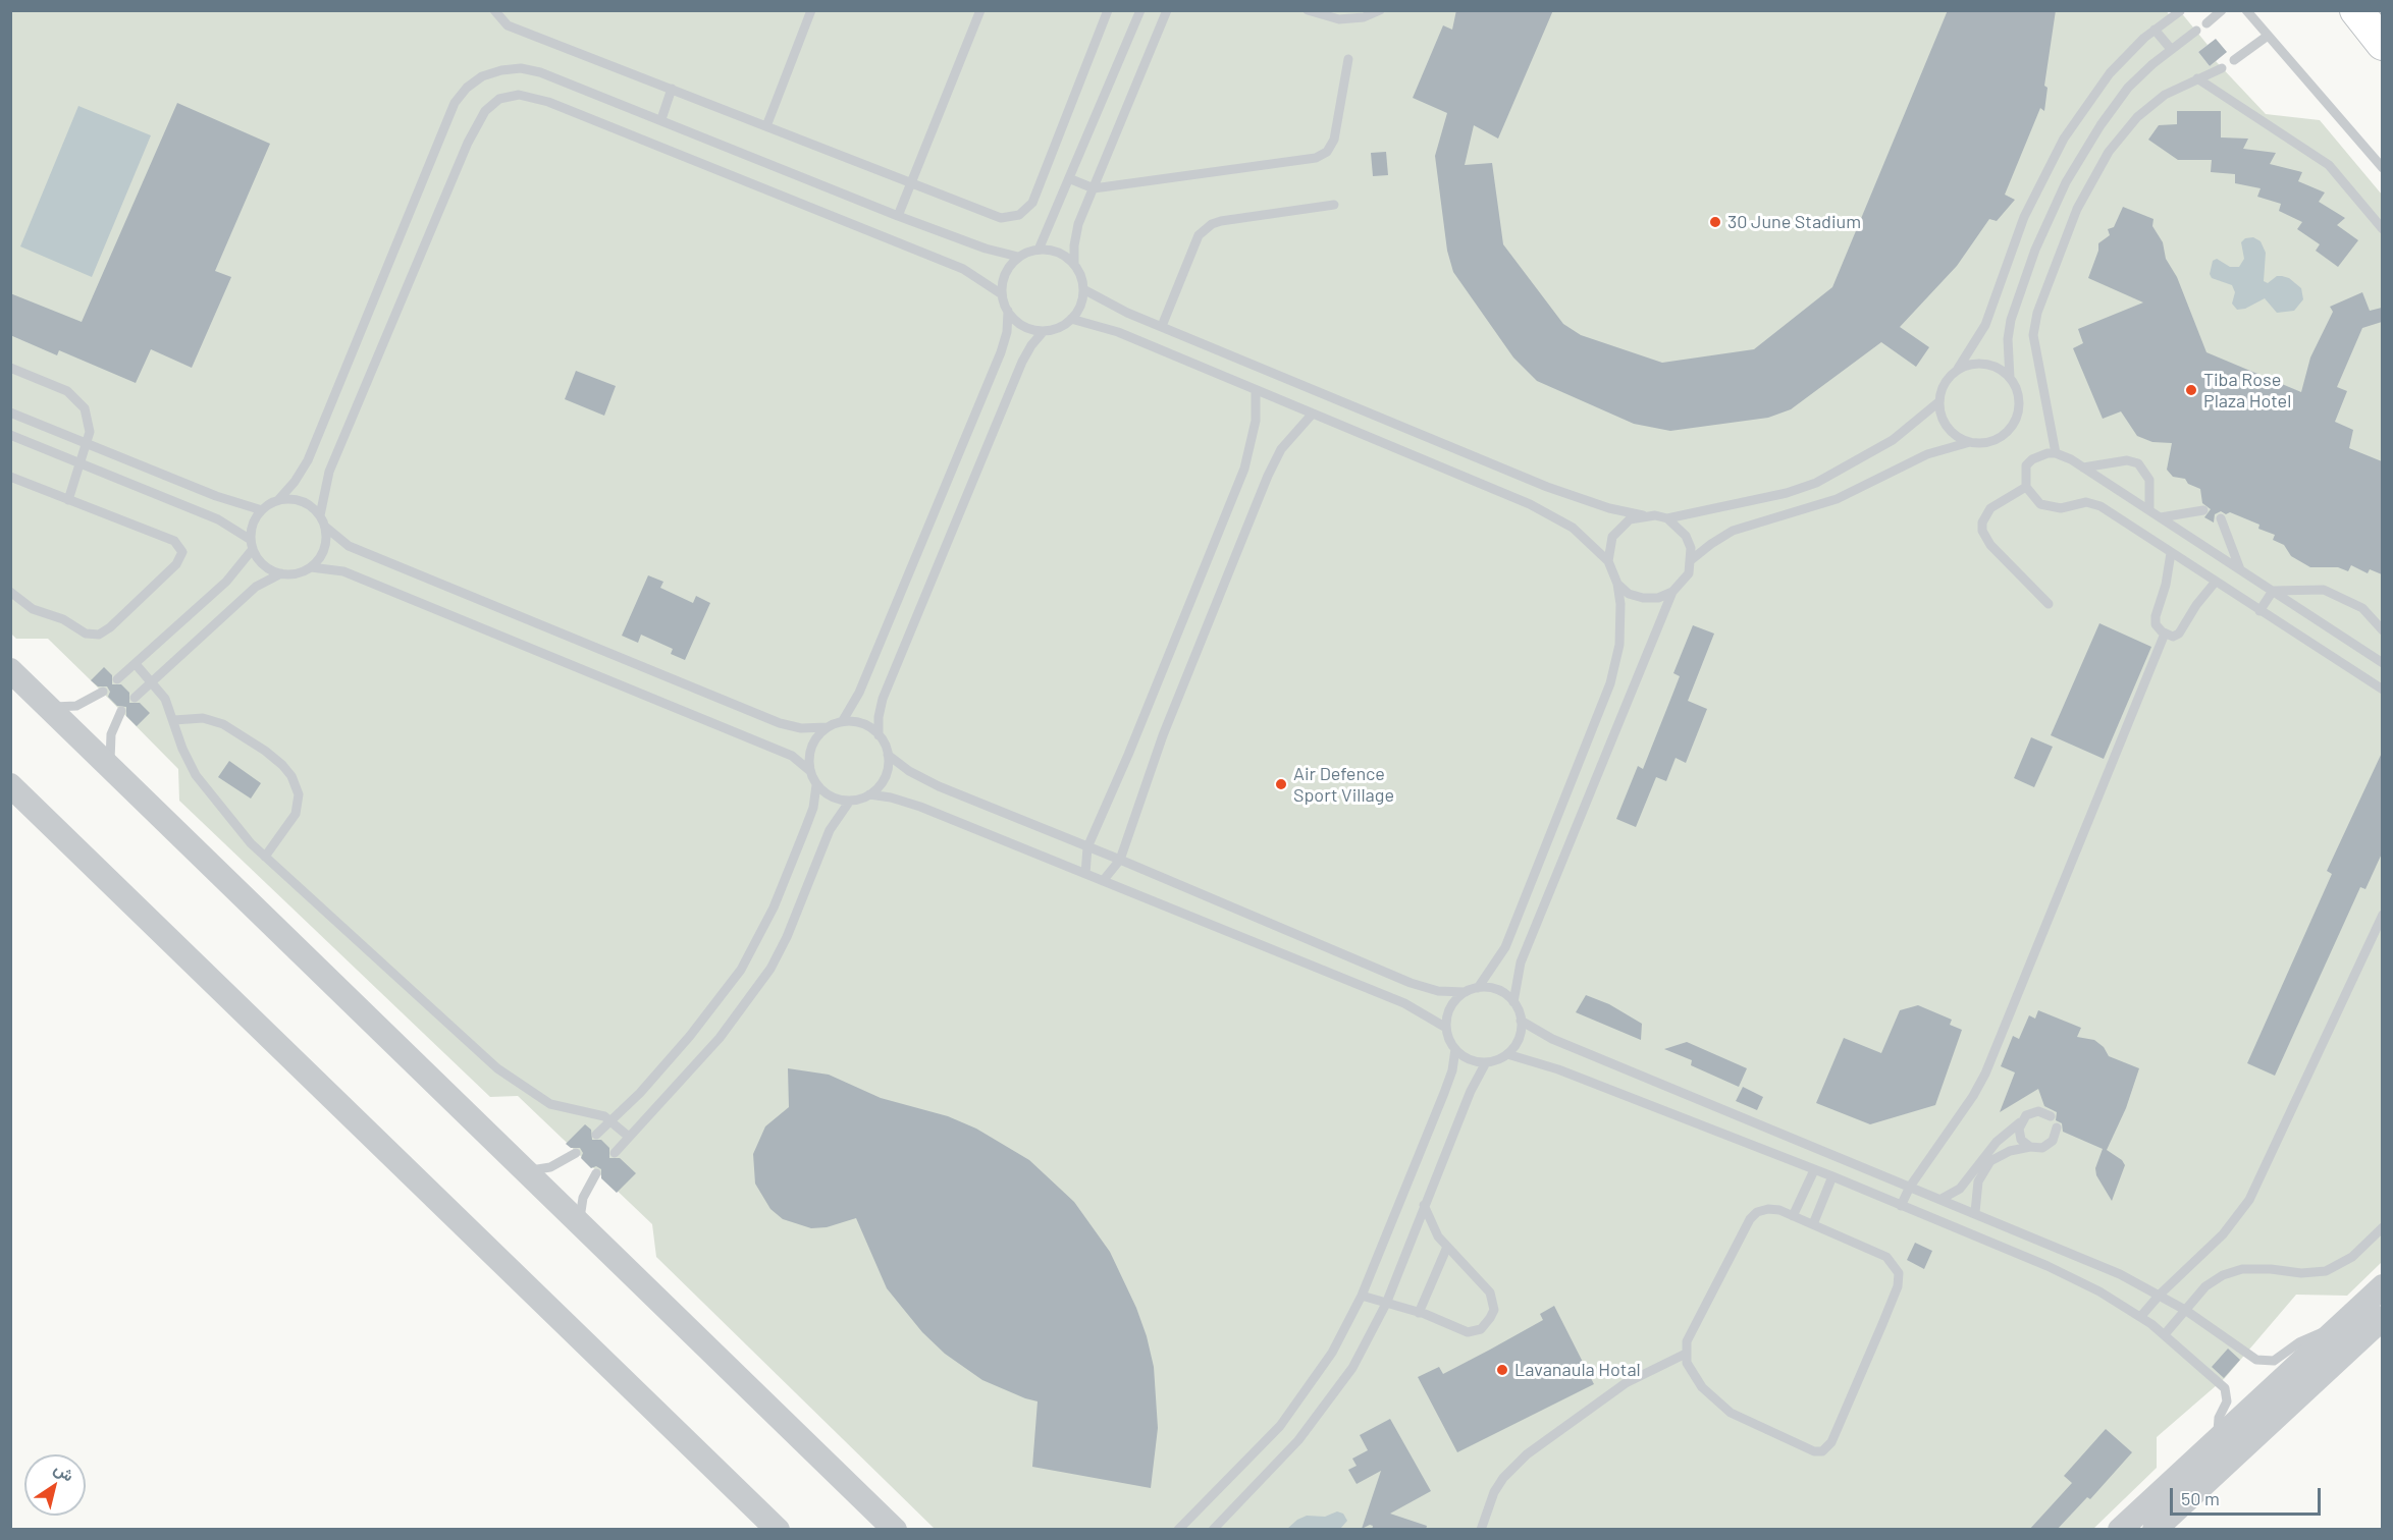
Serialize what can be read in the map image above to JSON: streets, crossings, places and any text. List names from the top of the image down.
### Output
{
  "places": [
    "30 June Stadium",
    "Tiba Rose Plaza Hotel",
    "Air Defence Sport Village",
    "Lavanaula Hotal"
  ],
  "scale_bar": "50 m",
  "north": "top right"
}
